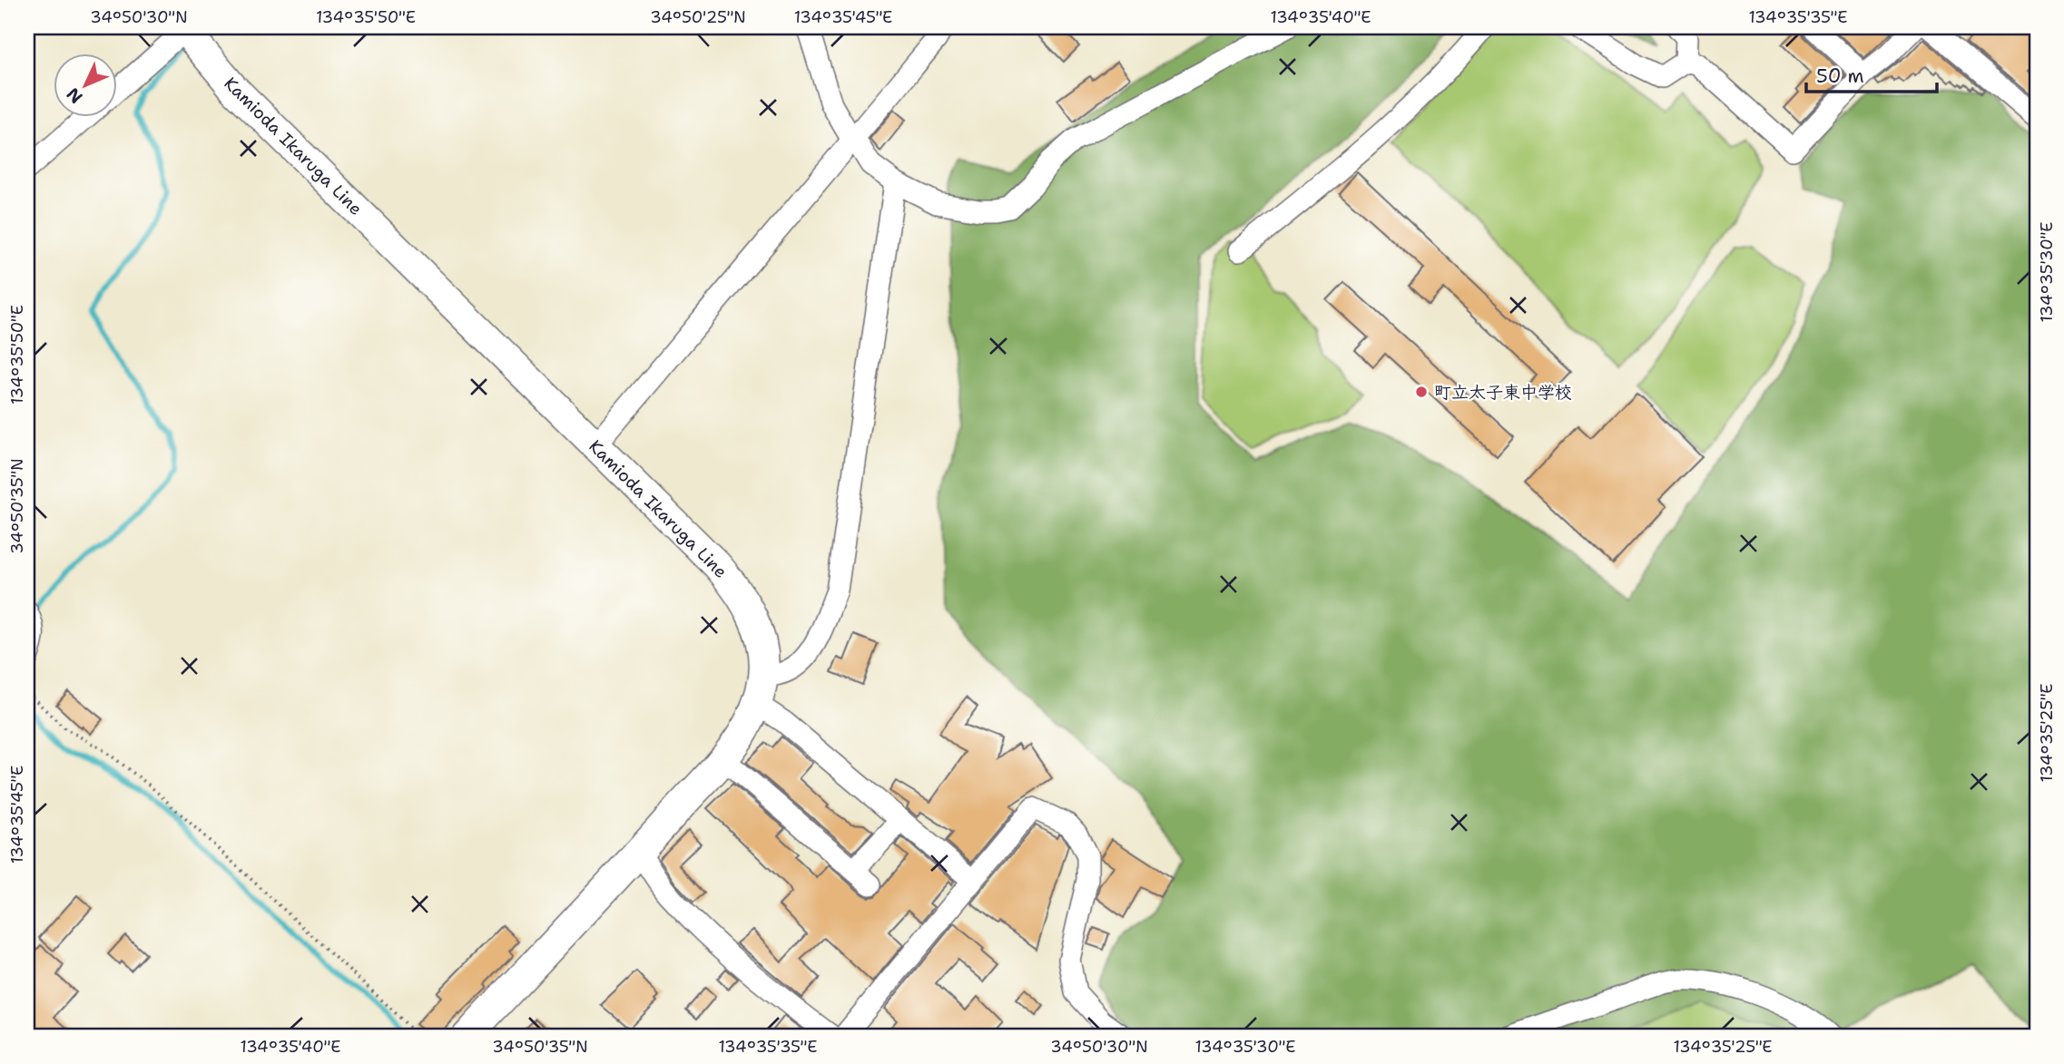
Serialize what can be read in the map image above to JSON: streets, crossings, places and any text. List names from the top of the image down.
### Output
{
  "streets": {
    "main road": ["Kamioda Ikaruga Line"]
  },
  "places": ["町立太子東中学校"],
  "scale_bar": "50 m",
  "north": "bottom left",
  "coordinates": [
    "34°50'30\"N",
    "134°35'50\"E",
    "34°50'25\"N",
    "134°35'45\"E",
    "134°35'40\"E",
    "134°35'35\"E",
    "134°35'30\"E",
    "34°50'35\"N",
    "134°35'25\"E"
  ]
}
